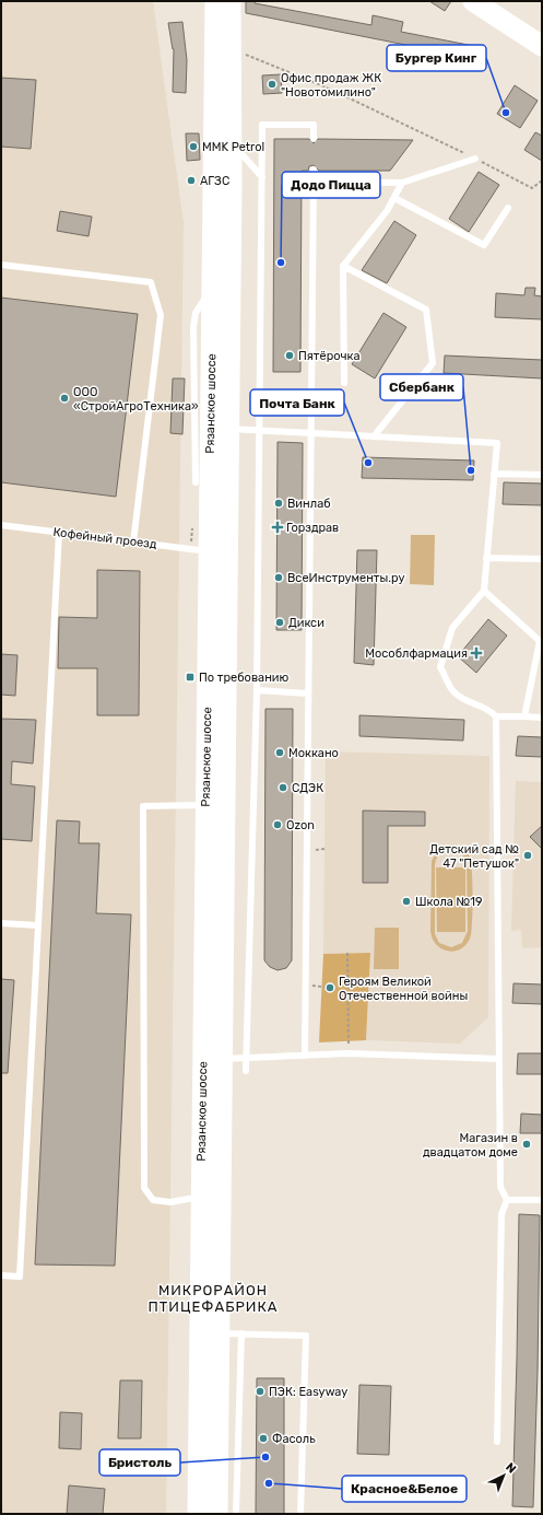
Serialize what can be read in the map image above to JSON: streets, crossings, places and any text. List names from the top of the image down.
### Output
{
  "streets": {
    "main road": ["Рязанское шоссе"],
    "lane": ["Кофейный проезд"]
  },
  "crossings": [
    ["Рязанское шоссе", "Кофейный проезд"]
  ],
  "districts": ["МИКРОРАЙОН ПТИЦЕФАБРИКА"],
  "places": {
    "other": [
      "Офис продаж ЖК \"Новотомилино\"",
      "Бургер Кинг",
      "MMK Petrol",
      "АГЗС",
      "Додо Пицца",
      "Пятёрочка",
      "ООО «СтройАгроТехника»",
      "Почта Банк",
      "Сбербанк",
      "Винлаб",
      "ВсеИнструменты.ру",
      "Дикси",
      "Моккано",
      "СДЭК",
      "Ozon",
      "Детский сад № 47 \"Петушок\"",
      "Школа №19",
      "Героям Великой Отечественной войны",
      "Магазин в двадцатом доме",
      "ПЭК: Easyway",
      "Фасоль",
      "Бристоль",
      "Красное&Белое"
    ],
    "health": ["Горздрав", "Мособлфармация"],
    "transit": ["По требованию"]
  },
  "north": "top right"
}
